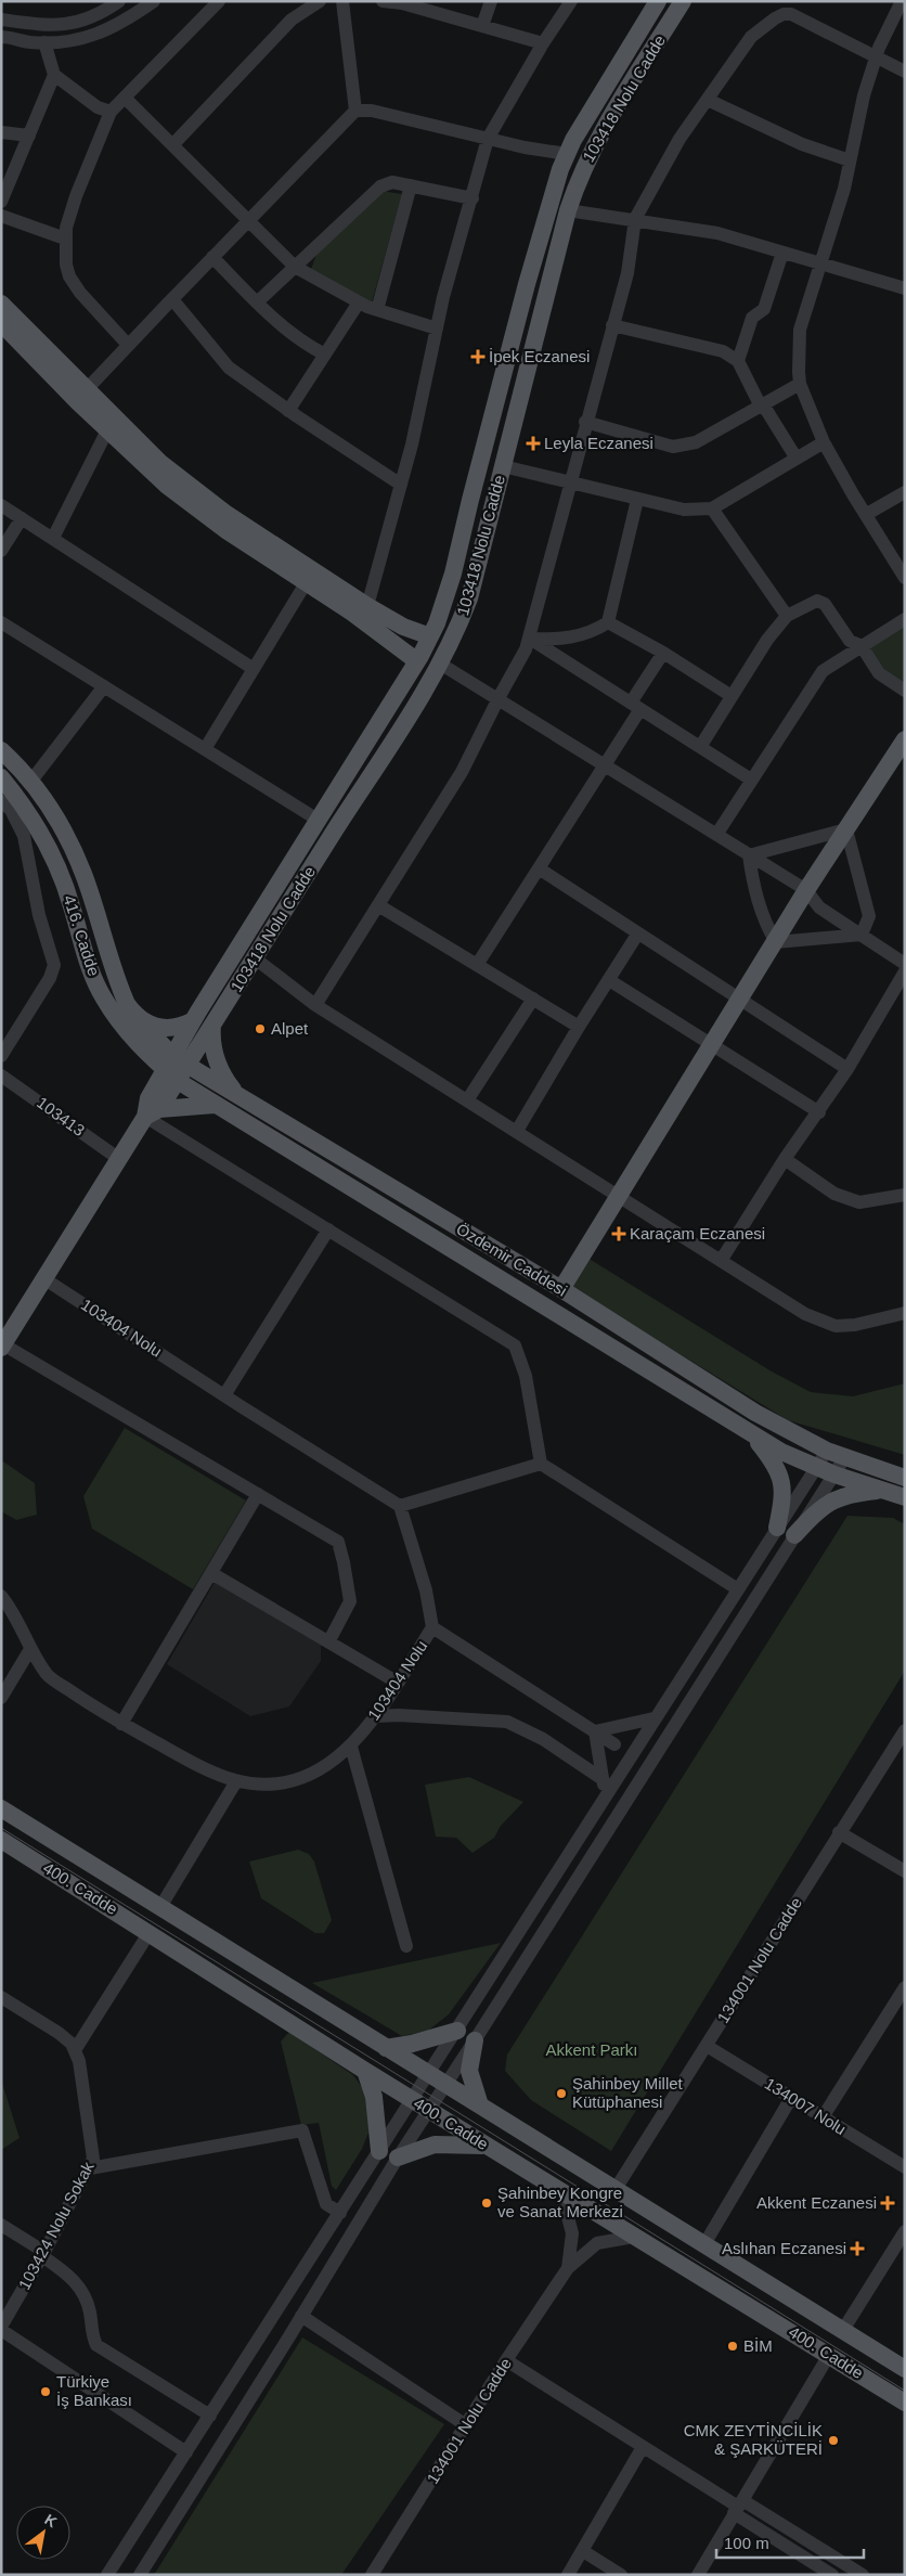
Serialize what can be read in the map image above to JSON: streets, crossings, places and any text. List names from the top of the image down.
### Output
{
  "streets": {
    "main road": [
      "103418 Nolu Cadde",
      "416. Cadde",
      "Özdemir Caddesi",
      "400. Cadde"
    ],
    "street": [
      "103413",
      "103404 Nolu",
      "134001 Nolu Cadde",
      "134007 Nolu",
      "103424 Nolu Sokak"
    ]
  },
  "crossings": [
    ["103418 Nolu Cadde", "416. Cadde"],
    ["103418 Nolu Cadde", "103413"],
    ["103418 Nolu Cadde", "Özdemir Caddesi"],
    ["103418 Nolu Cadde", "103404 Nolu"],
    ["416. Cadde", "Özdemir Caddesi"],
    ["400. Cadde", "134001 Nolu Cadde"],
    ["134001 Nolu Cadde", "134007 Nolu"]
  ],
  "parks": ["Akkent Parkı"],
  "places": {
    "health": [
      "İpek Eczanesi",
      "Leyla Eczanesi",
      "Karaçam Eczanesi",
      "Akkent Eczanesi",
      "Aslıhan Eczanesi"
    ],
    "other": [
      "Alpet",
      "Şahinbey Millet Kütüphanesi",
      "Şahinbey Kongre ve Sanat Merkezi",
      "BİM",
      "Türkiye İş Bankası",
      "CMK ZEYTİNCİLİK & ŞARKÜTERİ"
    ]
  },
  "scale_bar": "100 m",
  "north": "top right"
}
